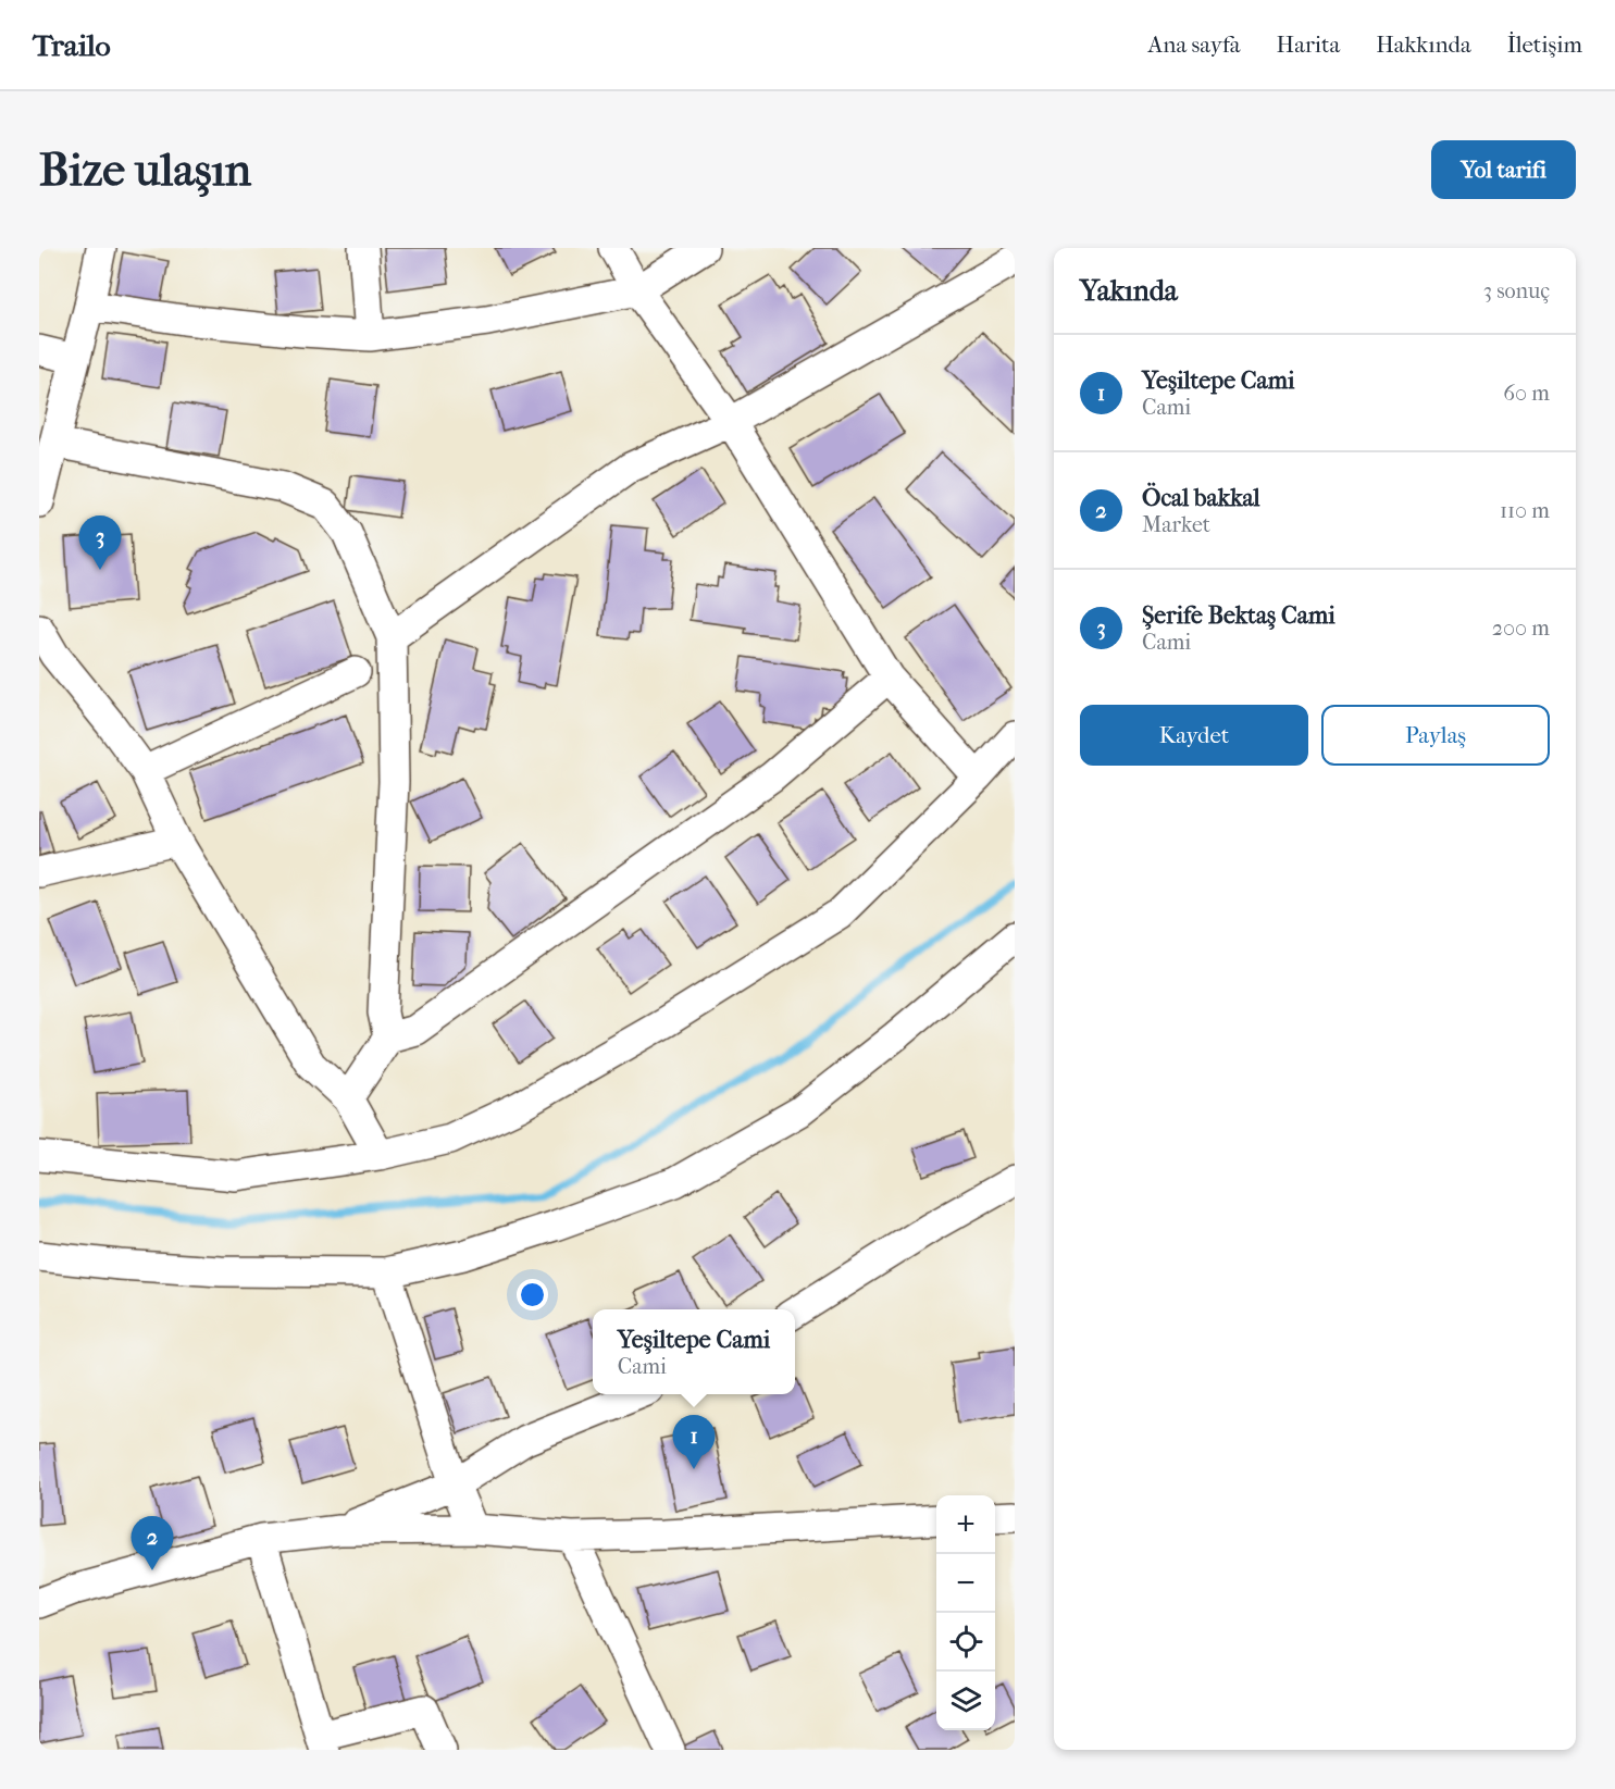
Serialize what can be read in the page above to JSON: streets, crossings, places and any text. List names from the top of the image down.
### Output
{
  "page": {
    "header": "Trailo",
    "nav": [
      "Ana sayfa",
      "Harita",
      "Hakkında",
      "İletişim"
    ],
    "buttons": [
      "Yol tarifi",
      ["Kaydet", "Paylaş"]
    ],
    "title": "Bize ulaşın",
    "heading": ["Yakında", "3 sonuç"],
    "list": [
      {
        "mark": "1",
        "name": "Yeşiltepe Cami",
        "note": "Cami",
        "value": "60 m"
      },
      {
        "mark": "2",
        "name": "Öcal bakkal",
        "note": "Market",
        "value": "110 m"
      },
      {
        "mark": "3",
        "name": "Şerife Bektaş Cami",
        "note": "Cami",
        "value": "200 m"
      }
    ],
    "pins": ["3", "1", "2"],
    "popup": ["Yeşiltepe Cami", "Cami"],
    "map_buttons": ["+", "−"]
  }
}
